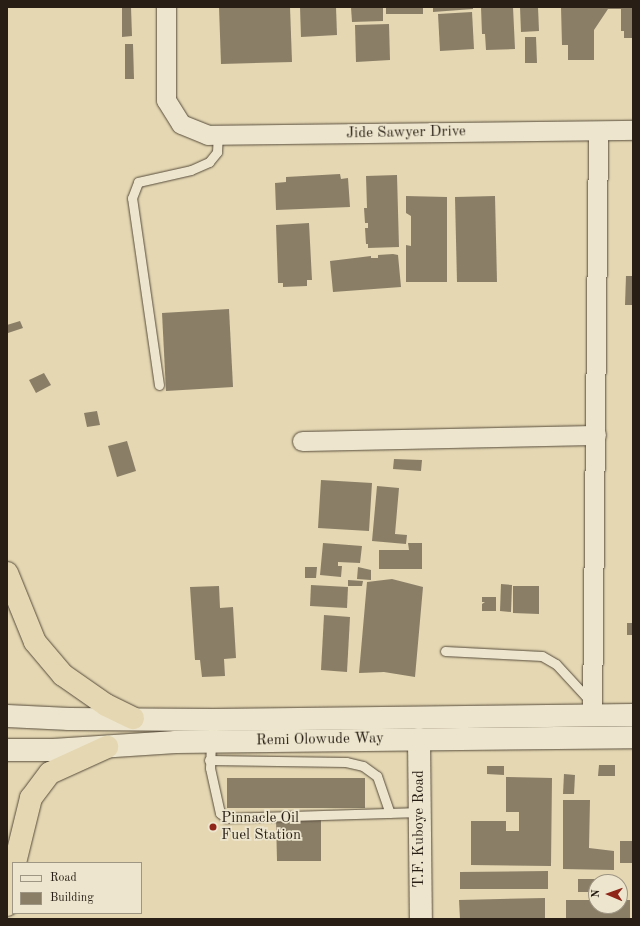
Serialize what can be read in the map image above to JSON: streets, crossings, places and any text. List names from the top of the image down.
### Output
{
  "streets": {
    "main road": ["Remi Olowude Way", "T.F. Kuboye Road"],
    "street": ["Jide Sawyer Drive"]
  },
  "crossings": [
    ["Remi Olowude Way", "T.F. Kuboye Road"]
  ],
  "places": ["Pinnacle Oil Fuel Station"],
  "legend": ["Road", "Building"],
  "north": "left"
}
